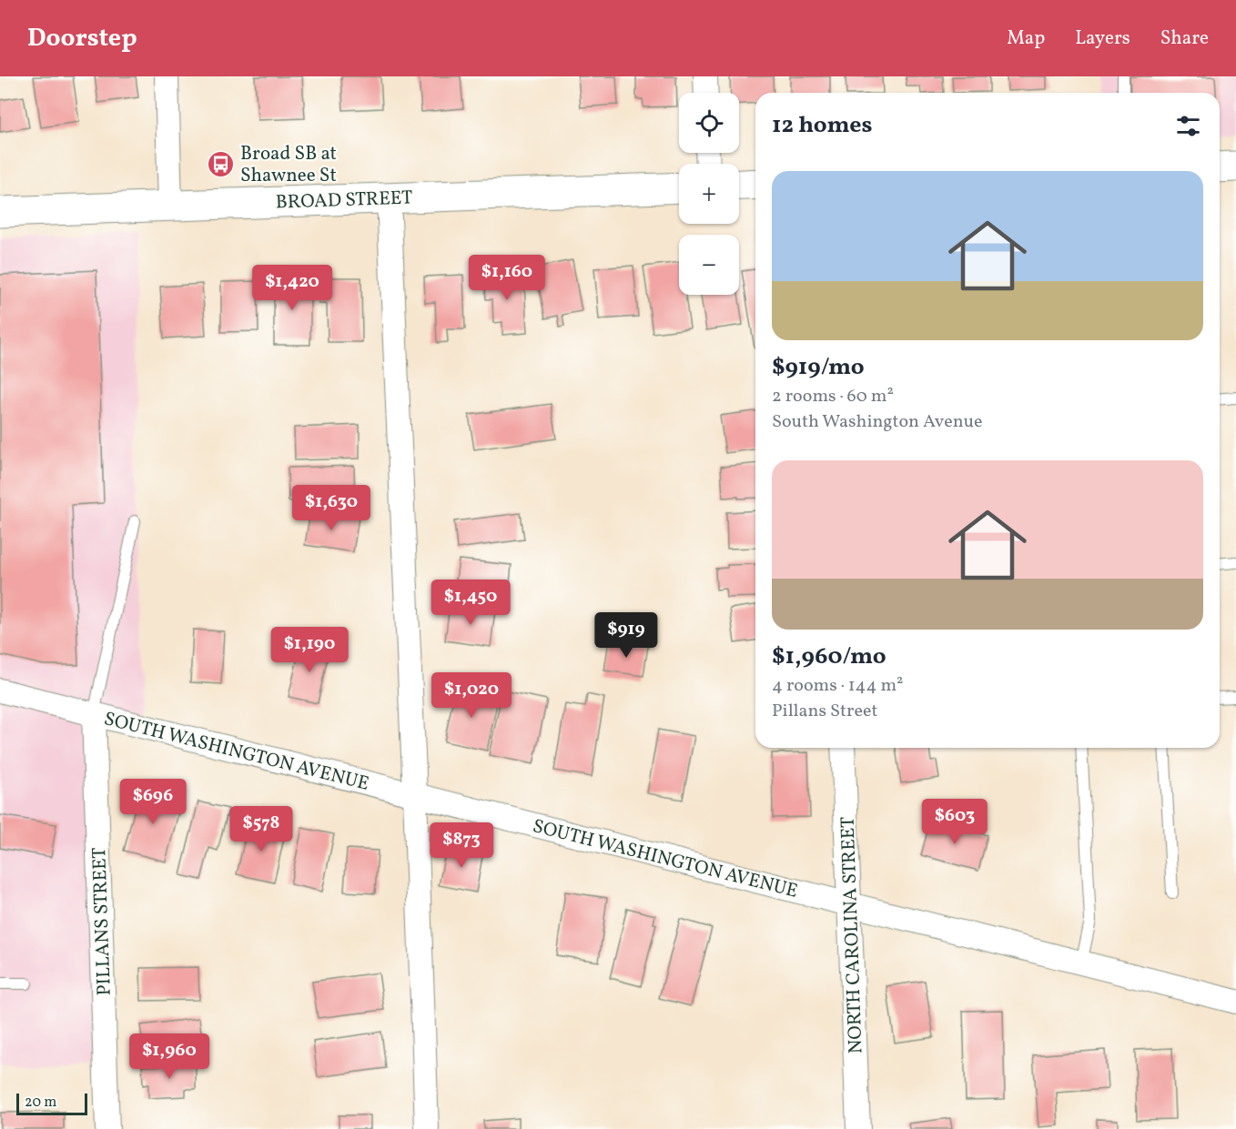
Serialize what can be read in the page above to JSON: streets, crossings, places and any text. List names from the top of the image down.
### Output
{
  "streets": {
    "main road": ["BROAD STREET"],
    "street": ["SOUTH WASHINGTON AVENUE", "PILLANS STREET", "NORTH CAROLINA STREET"]
  },
  "crossings": [
    ["SOUTH WASHINGTON AVENUE", "PILLANS STREET"],
    ["SOUTH WASHINGTON AVENUE", "NORTH CAROLINA STREET"]
  ],
  "places": {
    "bus stop": ["Broad SB at Shawnee St"]
  },
  "scale_bar": "20 m",
  "page": {
    "header": "Doorstep",
    "nav": ["Map", "Layers", "Share"],
    "map_buttons": ["+", "−"],
    "heading": "12 homes",
    "list": [
      {
        "name": "$919/mo",
        "note": "2 rooms · 60 m² · South Washington Avenue"
      },
      {
        "name": "$1,960/mo",
        "note": "4 rooms · 144 m² · Pillans Street"
      }
    ],
    "price": [
      "$1,160",
      "$1,420",
      "$1,630",
      "$1,450",
      "$919",
      "$1,190",
      "$1,020",
      "$696",
      "$603",
      "$578",
      "$873",
      "$1,960"
    ],
    "scale": "20 m"
  }
}
